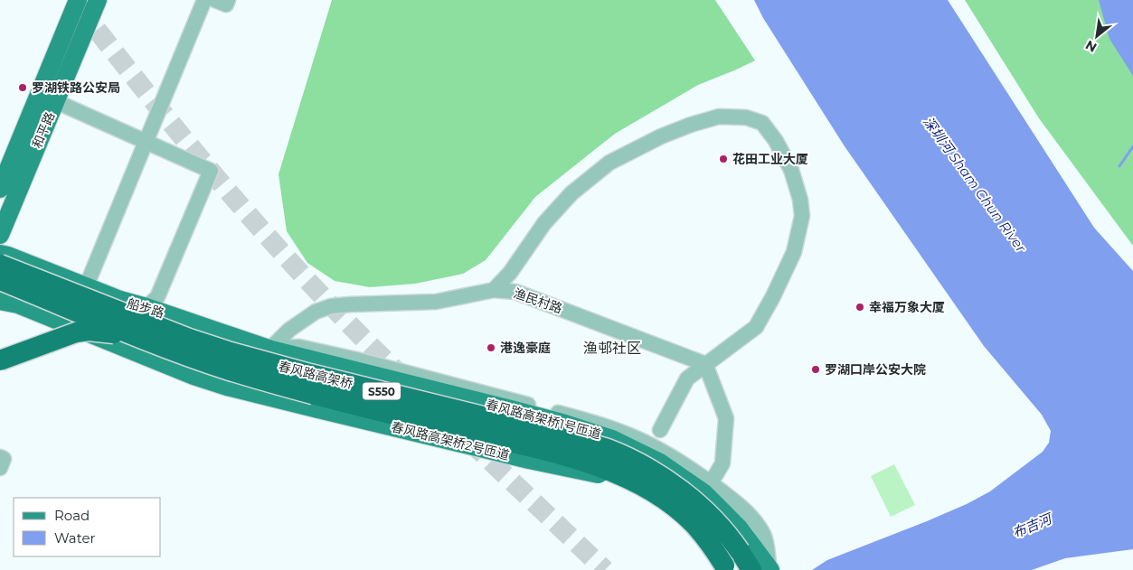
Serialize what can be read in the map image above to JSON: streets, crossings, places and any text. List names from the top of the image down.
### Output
{
  "streets": {
    "highway": ["春风路高架桥", "S550"],
    "main road": [
      "和平路",
      "船步路",
      "春风路高架桥1号匝道",
      "春风路高架桥2号匝道"
    ],
    "street": ["渔民村路"]
  },
  "crossings": [
    ["渔民村路", "船步路"],
    ["渔民村路", "春风路高架桥1号匝道"],
    ["渔民村路", "春风路高架桥2号匝道"],
    ["船步路", "春风路高架桥1号匝道"],
    ["春风路高架桥", "春风路高架桥1号匝道"],
    ["春风路高架桥", "春风路高架桥2号匝道"]
  ],
  "districts": ["渔邨社区"],
  "water": ["深圳河 Sham Chun River", "布吉河"],
  "places": [
    "罗湖铁路公安局",
    "花田工业大厦",
    "幸福万象大厦",
    "港逸豪庭",
    "罗湖口岸公安大院"
  ],
  "legend": ["Road", "Water"],
  "north": "bottom left"
}
